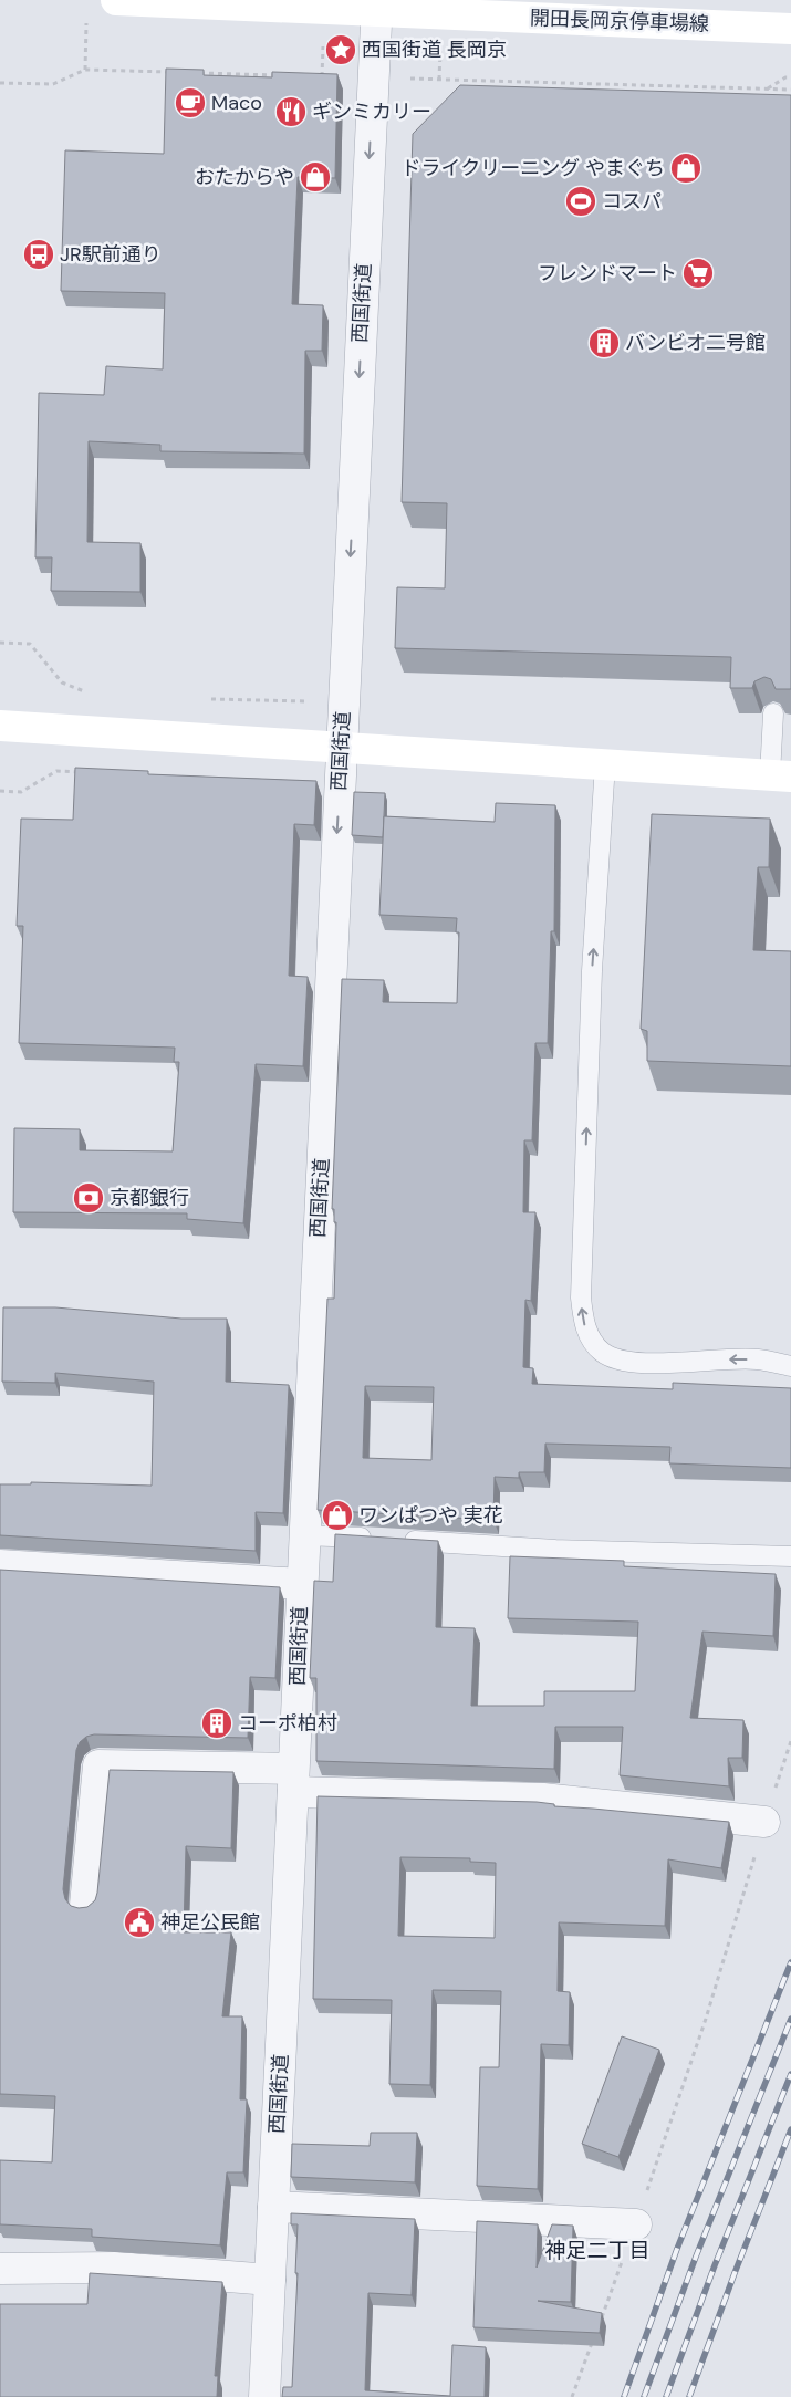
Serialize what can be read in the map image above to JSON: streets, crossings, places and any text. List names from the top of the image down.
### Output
{
  "streets": {
    "street": ["開田長岡京停車場線", "西国街道"]
  },
  "crossings": [
    ["開田長岡京停車場線", "西国街道"]
  ],
  "one_way": ["西国街道"],
  "districts": ["神足二丁目"],
  "places": {
    "place": ["西国街道 長岡京"],
    "cafe": ["Maco"],
    "restaurant": ["ギンミカリー"],
    "shop": ["ドライクリーニング やまぐち", "おたからや", "ワンぱつや 実花"],
    "sports": ["コスパ"],
    "bus stop": ["JR駅前通り"],
    "supermarket": ["フレンドマート"],
    "building": ["バンビオ二号館", "コーポ柏村"],
    "bank": ["京都銀行"],
    "public building": ["神足公民館"]
  }
}
